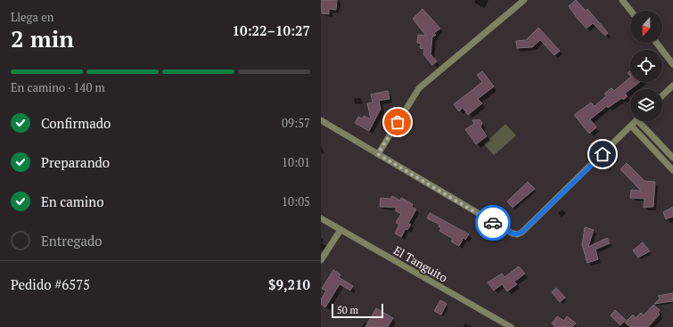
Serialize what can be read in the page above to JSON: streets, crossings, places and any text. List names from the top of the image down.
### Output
{
  "streets": {
    "street": ["El Tanguito"]
  },
  "scale_bar": "50 m",
  "north": "bottom",
  "page": {
    "heading": ["2 min", "Llega en", "10:22–10:27"],
    "panel": ["Pedido #6575", "$9,210"],
    "bar": "En camino · 140 m",
    "list": [
      ["Confirmado", "09:57"],
      ["Preparando", "10:01"],
      ["En camino", "10:05"],
      "Entregado"
    ],
    "scale": "50 m"
  }
}
